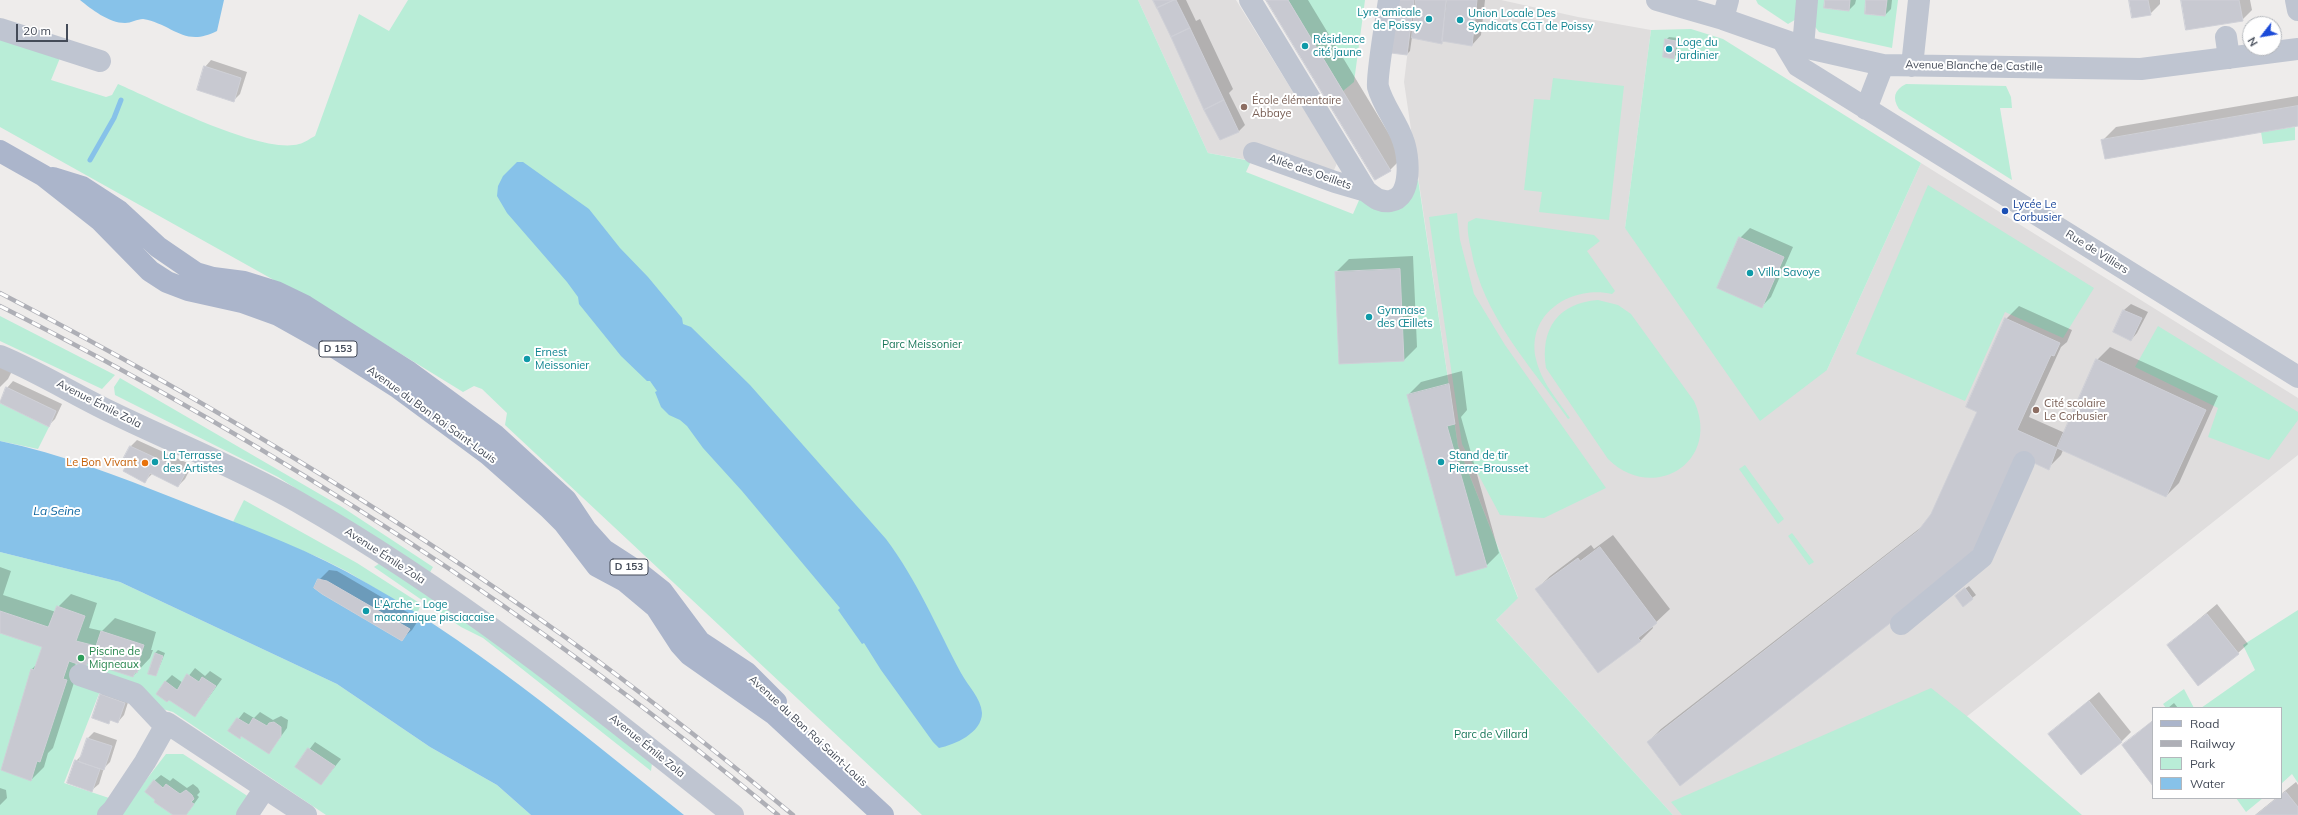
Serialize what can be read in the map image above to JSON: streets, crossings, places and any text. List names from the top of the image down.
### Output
{
  "streets": {
    "main road": ["D 153", "Avenue du Bon Roi Saint-Louis"],
    "street": [
      "Avenue Blanche de Castille",
      "Allée des Oeillets",
      "Rue de Villiers",
      "Avenue Émile Zola"
    ]
  },
  "crossings": [
    ["Avenue Blanche de Castille", "Rue de Villiers"]
  ],
  "water": ["La Seine"],
  "parks": ["Parc Meissonier", "Parc de Villard"],
  "places": [
    "Lyre amicale de Poissy",
    "Union Locale Des Syndicats CGT de Poissy",
    "Résidence cité jaune",
    "Loge du jardinier",
    "École élémentaire Abbaye",
    "Lycée Le Corbusier",
    "Villa Savoye",
    "Gymnase des Œillets",
    "Ernest Meissonier",
    "Cité scolaire Le Corbusier",
    "La Terrasse des Artistes",
    "Stand de tir Pierre-Brousset",
    "Le Bon Vivant",
    "L'Arche - Loge maconnique pisciacaise",
    "Piscine de Migneaux"
  ],
  "legend": [
    "Road",
    "Railway",
    "Park",
    "Water"
  ],
  "scale_bar": "20 m",
  "north": "bottom left"
}
